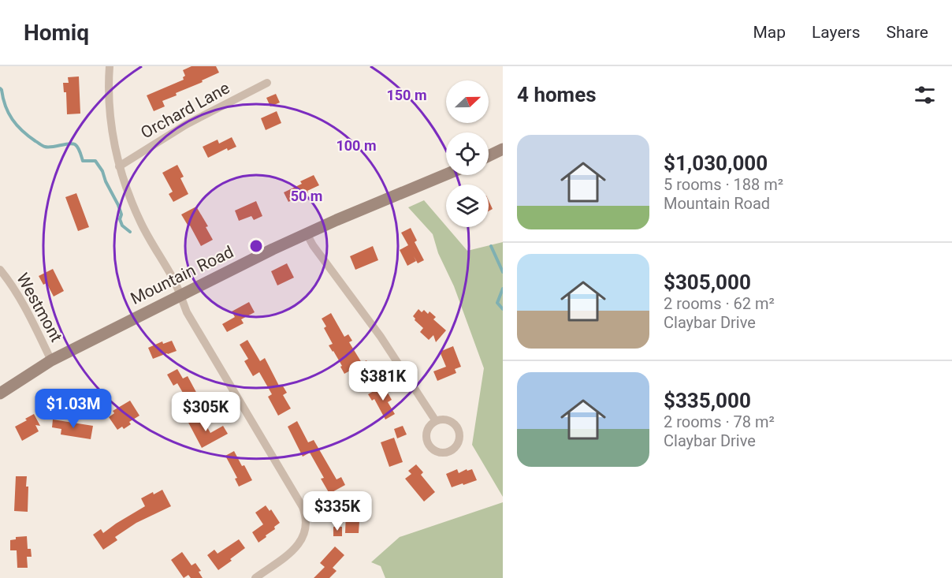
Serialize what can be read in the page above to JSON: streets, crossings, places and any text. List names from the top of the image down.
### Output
{
  "streets": {
    "main road": ["Mountain Road"],
    "street": ["Orchard Lane", "Westmont"]
  },
  "crossings": [
    ["Mountain Road", "Westmont"]
  ],
  "north": "right",
  "page": {
    "header": "Homiq",
    "nav": ["Map", "Layers", "Share"],
    "heading": "4 homes",
    "list": [
      {
        "name": "$1,030,000",
        "note": "5 rooms · 188 m² · Mountain Road"
      },
      {
        "name": "$305,000",
        "note": "2 rooms · 62 m² · Claybar Drive"
      },
      {
        "name": "$335,000",
        "note": "2 rooms · 78 m² · Claybar Drive"
      }
    ],
    "price": [
      "$381K",
      "$1.03M",
      "$305K",
      "$335K"
    ]
  },
  "rings": ["150 m", "100 m", "50 m"]
}
